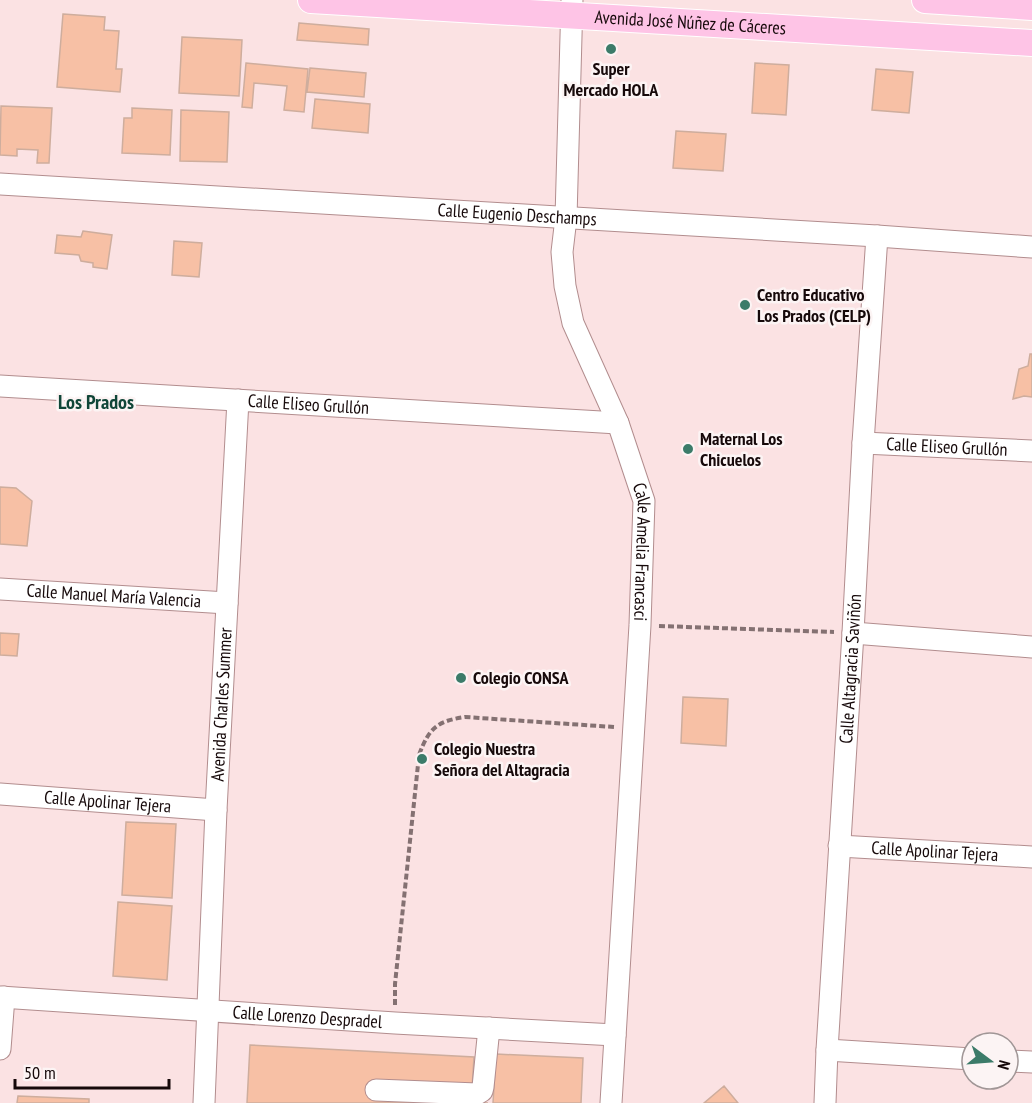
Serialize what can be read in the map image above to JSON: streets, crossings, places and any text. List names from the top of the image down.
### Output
{
  "streets": {
    "main road": ["Avenida José Núñez de Cáceres"],
    "street": [
      "Calle Eugenio Deschamps",
      "Calle Eliseo Grullón",
      "Calle Amelia Francasci",
      "Calle Manuel María Valencia",
      "Calle Altagracia Saviñón",
      "Avenida Charles Summer",
      "Calle Apolinar Tejera",
      "Calle Lorenzo Despradel"
    ]
  },
  "crossings": [
    ["Avenida José Núñez de Cáceres", "Calle Amelia Francasci"],
    ["Calle Eugenio Deschamps", "Calle Amelia Francasci"],
    ["Calle Eugenio Deschamps", "Calle Altagracia Saviñón"],
    ["Calle Eliseo Grullón", "Calle Amelia Francasci"],
    ["Calle Eliseo Grullón", "Calle Altagracia Saviñón"],
    ["Calle Eliseo Grullón", "Avenida Charles Summer"],
    ["Calle Amelia Francasci", "Calle Lorenzo Despradel"],
    ["Calle Manuel María Valencia", "Avenida Charles Summer"],
    ["Calle Altagracia Saviñón", "Calle Apolinar Tejera"],
    ["Avenida Charles Summer", "Calle Apolinar Tejera"],
    ["Avenida Charles Summer", "Calle Lorenzo Despradel"]
  ],
  "districts": ["Los Prados"],
  "places": [
    "Super Mercado HOLA",
    "Centro Educativo Los Prados (CELP)",
    "Maternal Los Chicuelos",
    "Colegio CONSA",
    "Colegio Nuestra Señora del Altagracia"
  ],
  "scale_bar": "50 m",
  "north": "right"
}
